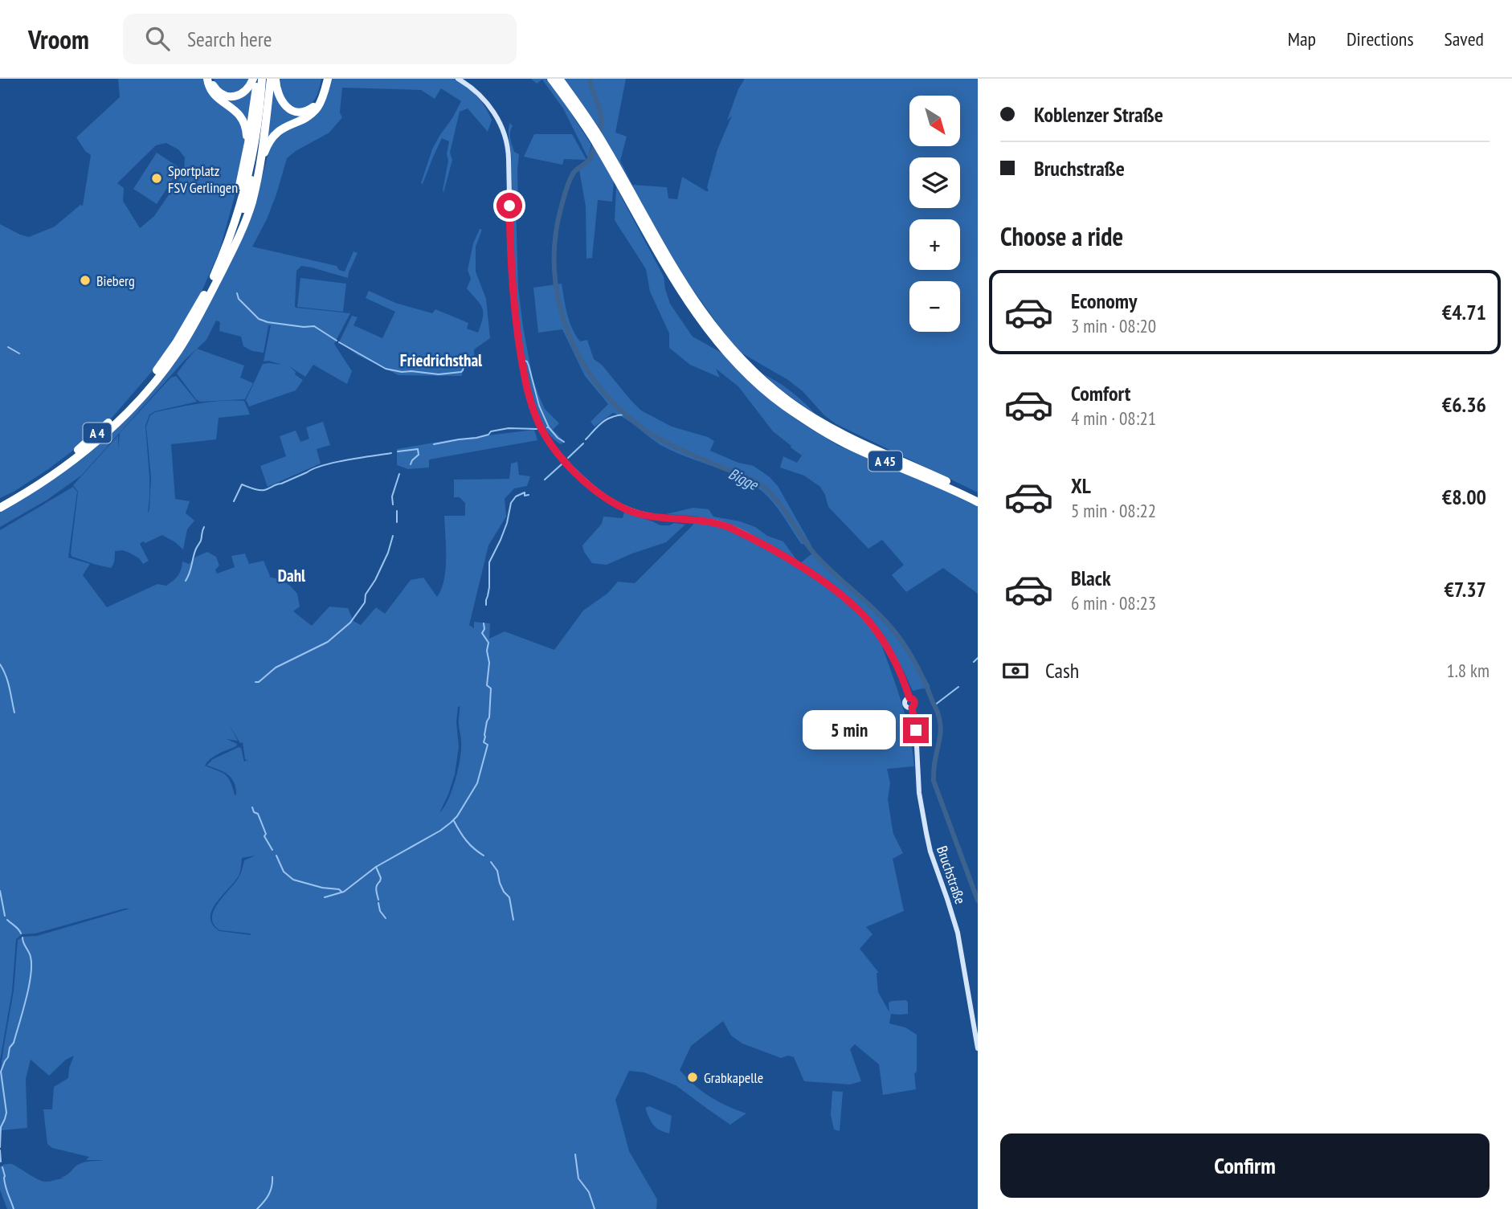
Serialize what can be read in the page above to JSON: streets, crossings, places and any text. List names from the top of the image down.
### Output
{
  "streets": {
    "highway": ["A 4", "A 45"],
    "main road": ["Bruchstraße"]
  },
  "districts": ["Friedrichsthal", "Dahl"],
  "water": ["Bigge"],
  "places": ["Sportplatz FSV Gerlingen", "Bieberg", "Grabkapelle"],
  "north": "bottom right",
  "page": {
    "header": "Vroom",
    "search": "Search here",
    "nav": ["Map", "Directions", "Saved"],
    "banner": ["Koblenzer Straße", "Bruchstraße"],
    "map_buttons": ["+", "−"],
    "heading": "Choose a ride",
    "list": [
      {
        "name": "Economy",
        "note": "3 min · 08:20",
        "value": "€4.71"
      },
      {
        "name": "Comfort",
        "note": "4 min · 08:21",
        "value": "€6.36"
      },
      {
        "name": "XL",
        "note": "5 min · 08:22",
        "value": "€8.00"
      },
      {
        "name": "Black",
        "note": "6 min · 08:23",
        "value": "€7.37"
      }
    ],
    "pay": ["Cash", "1.8 km"],
    "bubble": "5 min",
    "buttons": "Confirm"
  }
}
